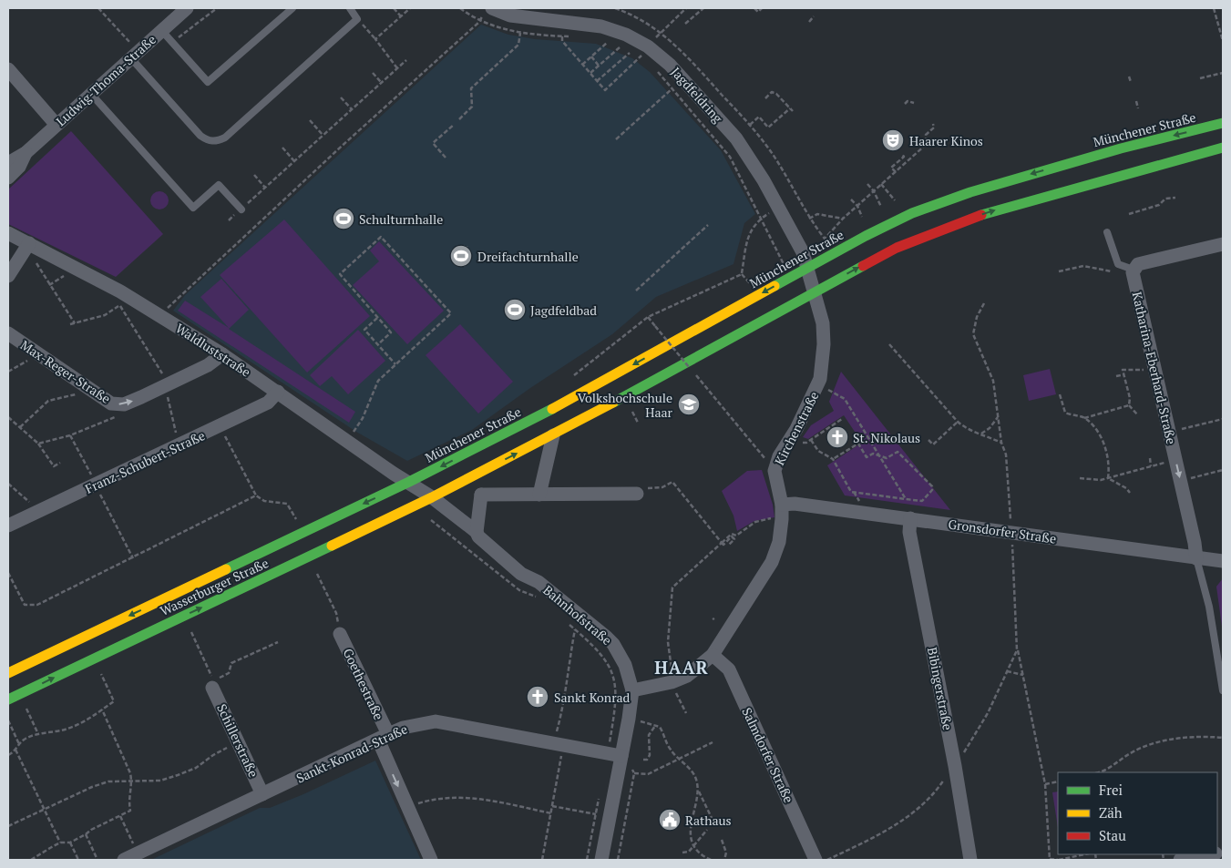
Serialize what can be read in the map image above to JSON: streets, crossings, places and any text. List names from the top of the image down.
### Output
{
  "streets": {
    "main road": ["Münchener Straße", "Wasserburger Straße"],
    "street": [
      "Ludwig-Thoma-Straße",
      "Jagdfeldring",
      "Waldluststraße",
      "Katharina-Eberhard-Straße",
      "Max-Reger-Straße",
      "Kirchenstraße",
      "Franz-Schubert-Straße",
      "Gronsdorfer Straße",
      "Bahnhofstraße",
      "Goethestraße",
      "Bibingerstraße",
      "Schillerstraße",
      "Sankt-Konrad-Straße",
      "Salmdorfer Straße"
    ]
  },
  "crossings": [
    ["Jagdfeldring", "Münchener Straße"],
    ["Jagdfeldring", "Kirchenstraße"],
    ["Münchener Straße", "Waldluststraße"],
    ["Münchener Straße", "Wasserburger Straße"],
    ["Münchener Straße", "Bahnhofstraße"],
    ["Waldluststraße", "Max-Reger-Straße"],
    ["Waldluststraße", "Franz-Schubert-Straße"],
    ["Waldluststraße", "Wasserburger Straße"],
    ["Waldluststraße", "Bahnhofstraße"],
    ["Katharina-Eberhard-Straße", "Gronsdorfer Straße"],
    ["Kirchenstraße", "Gronsdorfer Straße"],
    ["Kirchenstraße", "Bahnhofstraße"],
    ["Kirchenstraße", "Salmdorfer Straße"],
    ["Gronsdorfer Straße", "Bibingerstraße"],
    ["Wasserburger Straße", "Bahnhofstraße"],
    ["Bahnhofstraße", "Sankt-Konrad-Straße"],
    ["Goethestraße", "Sankt-Konrad-Straße"],
    ["Schillerstraße", "Sankt-Konrad-Straße"]
  ],
  "districts": ["HAAR"],
  "places": {
    "theatre": ["Haarer Kinos"],
    "sports": ["Schulturnhalle", "Dreifachturnhalle", "Jagdfeldbad"],
    "school or university": ["Volkshochschule Haar"],
    "church": ["St. Nikolaus", "Sankt Konrad"],
    "public building": ["Rathaus"]
  },
  "legend": ["Frei", "Zäh", "Stau"]
}
